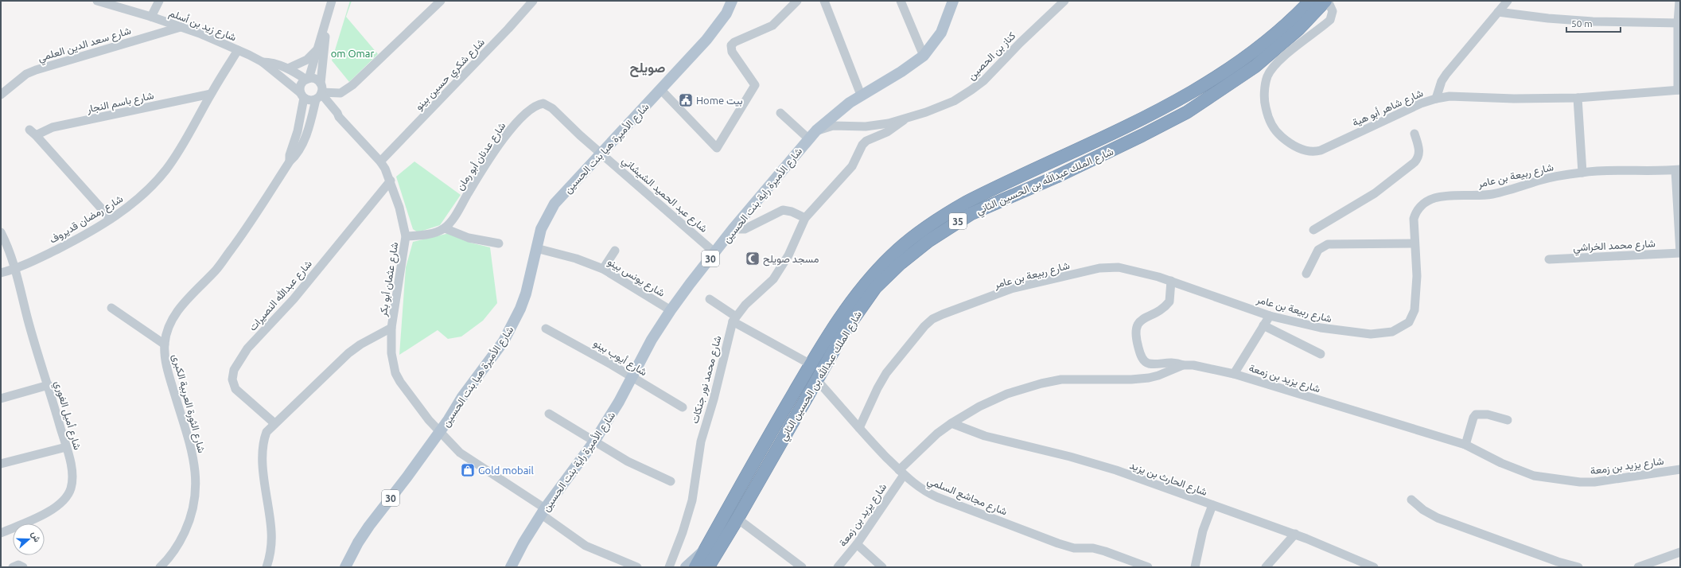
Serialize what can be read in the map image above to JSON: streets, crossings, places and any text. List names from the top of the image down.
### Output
{
  "streets": {
    "highway": ["شارع الملك عبدالله بن الحسين الثاني", "35"],
    "main road": ["شارع الأميرة هيا بنت الحسين", "شارع الأميرة راية بنت الحسين", "30"],
    "street": [
      "شارع زيد بن أسلم",
      "شارع سعد الدين العلمي",
      "كناز بن الحصين",
      "شارع شكري حسين بينو",
      "شارع باسم النجار",
      "شارع شاهر أبو هية",
      "شارع عدنان أبو رمان",
      "شارع ربيعة بن عامر",
      "شارع عبد الحميد الشيشاني",
      "شارع رمضان قديروف",
      "شارع محمد الخراشي",
      "شارع يونس بينو",
      "شارع عثمان أبو بكر",
      "شارع عبدالله النصيرات",
      "شارع أيوب بينو",
      "شارع يزيد بن زمعة",
      "شارع محمد نور جنكات",
      "شارع الثورة العربية الكبرى",
      "شارع أميل الغوري",
      "شارع الحارث بن يزيد",
      "شارع مجاشع السلمي"
    ]
  },
  "crossings": [
    ["شارع زيد بن أسلم", "شارع سعد الدين العلمي"],
    ["شارع زيد بن أسلم", "شارع رمضان قديروف"],
    ["شارع زيد بن أسلم", "شارع عثمان أبو بكر"],
    ["شارع زيد بن أسلم", "شارع الثورة العربية الكبرى"],
    ["كناز بن الحصين", "شارع الأميرة راية بنت الحسين"],
    ["كناز بن الحصين", "شارع محمد نور جنكات"],
    ["شارع شكري حسين بينو", "شارع عثمان أبو بكر"],
    ["شارع باسم النجار", "شارع رمضان قديروف"],
    ["شارع الأميرة هيا بنت الحسين", "شارع عدنان أبو رمان"],
    ["شارع الأميرة هيا بنت الحسين", "شارع عبد الحميد الشيشاني"],
    ["شارع الأميرة هيا بنت الحسين", "شارع يونس بينو"],
    ["شارع الأميرة هيا بنت الحسين", "شارع عثمان أبو بكر"],
    ["شارع عدنان أبو رمان", "شارع عبد الحميد الشيشاني"],
    ["شارع ربيعة بن عامر", "شارع مجاشع السلمي"],
    ["شارع الملك عبدالله بن الحسين الثاني", "شارع مجاشع السلمي"],
    ["شارع عبد الحميد الشيشاني", "شارع الأميرة راية بنت الحسين"],
    ["شارع الأميرة راية بنت الحسين", "شارع يونس بينو"],
    ["شارع الأميرة راية بنت الحسين", "شارع عثمان أبو بكر"],
    ["شارع الأميرة راية بنت الحسين", "شارع أيوب بينو"],
    ["شارع رمضان قديروف", "شارع أميل الغوري"],
    ["شارع عثمان أبو بكر", "شارع عبدالله النصيرات"],
    ["شارع عثمان أبو بكر", "شارع الثورة العربية الكبرى"],
    ["شارع يزيد بن زمعة", "شارع الحارث بن يزيد"],
    ["شارع يزيد بن زمعة", "شارع مجاشع السلمي"]
  ],
  "districts": ["صويلح"],
  "parks": ["om Omar"],
  "places": {
    "public building": ["Home بيت"],
    "mosque": ["مسجد صويلح"],
    "shop": ["Gold mobail"]
  },
  "scale_bar": "50 m",
  "north": "right"
}
